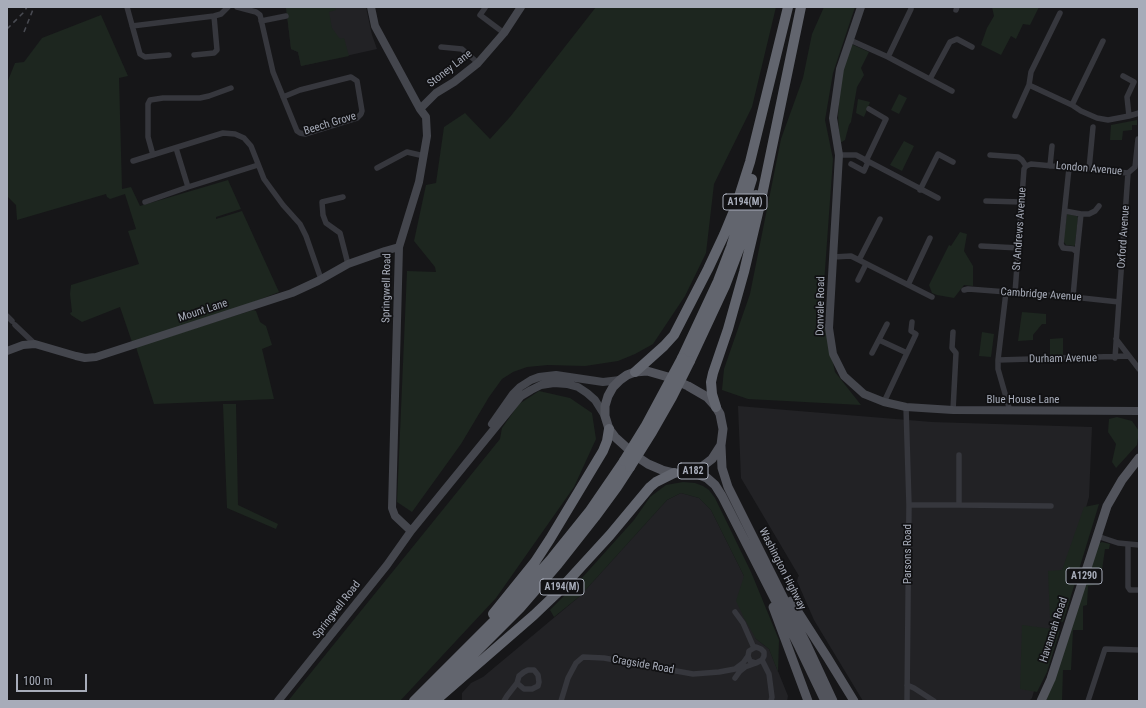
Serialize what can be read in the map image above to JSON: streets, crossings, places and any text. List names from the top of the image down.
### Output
{
  "streets": {
    "highway": ["A194(M)"],
    "main road": [
      "A182",
      "Washington Highway",
      "A1290",
      "Havannah Road"
    ],
    "street": [
      "Stoney Lane",
      "Beech Grove",
      "London Avenue",
      "St Andrews Avenue",
      "Oxford Avenue",
      "Springwell Road",
      "Cambridge Avenue",
      "Donvale Road",
      "Mount Lane",
      "Durham Avenue",
      "Blue House Lane",
      "Parsons Road",
      "Cragside Road"
    ]
  },
  "crossings": [
    ["Stoney Lane", "Springwell Road"],
    ["London Avenue", "St Andrews Avenue"],
    ["London Avenue", "Oxford Avenue"],
    ["A194(M)", "Springwell Road"],
    ["A194(M)", "A182"],
    ["A194(M)", "Washington Highway"],
    ["St Andrews Avenue", "Cambridge Avenue"],
    ["Oxford Avenue", "Cambridge Avenue"],
    ["Oxford Avenue", "Durham Avenue"],
    ["Springwell Road", "Mount Lane"],
    ["Springwell Road", "A182"],
    ["Springwell Road", "Washington Highway"],
    ["Donvale Road", "Blue House Lane"],
    ["Donvale Road", "Parsons Road"],
    ["Blue House Lane", "Parsons Road"],
    ["A182", "Washington Highway"]
  ],
  "scale_bar": "100 m"
}
